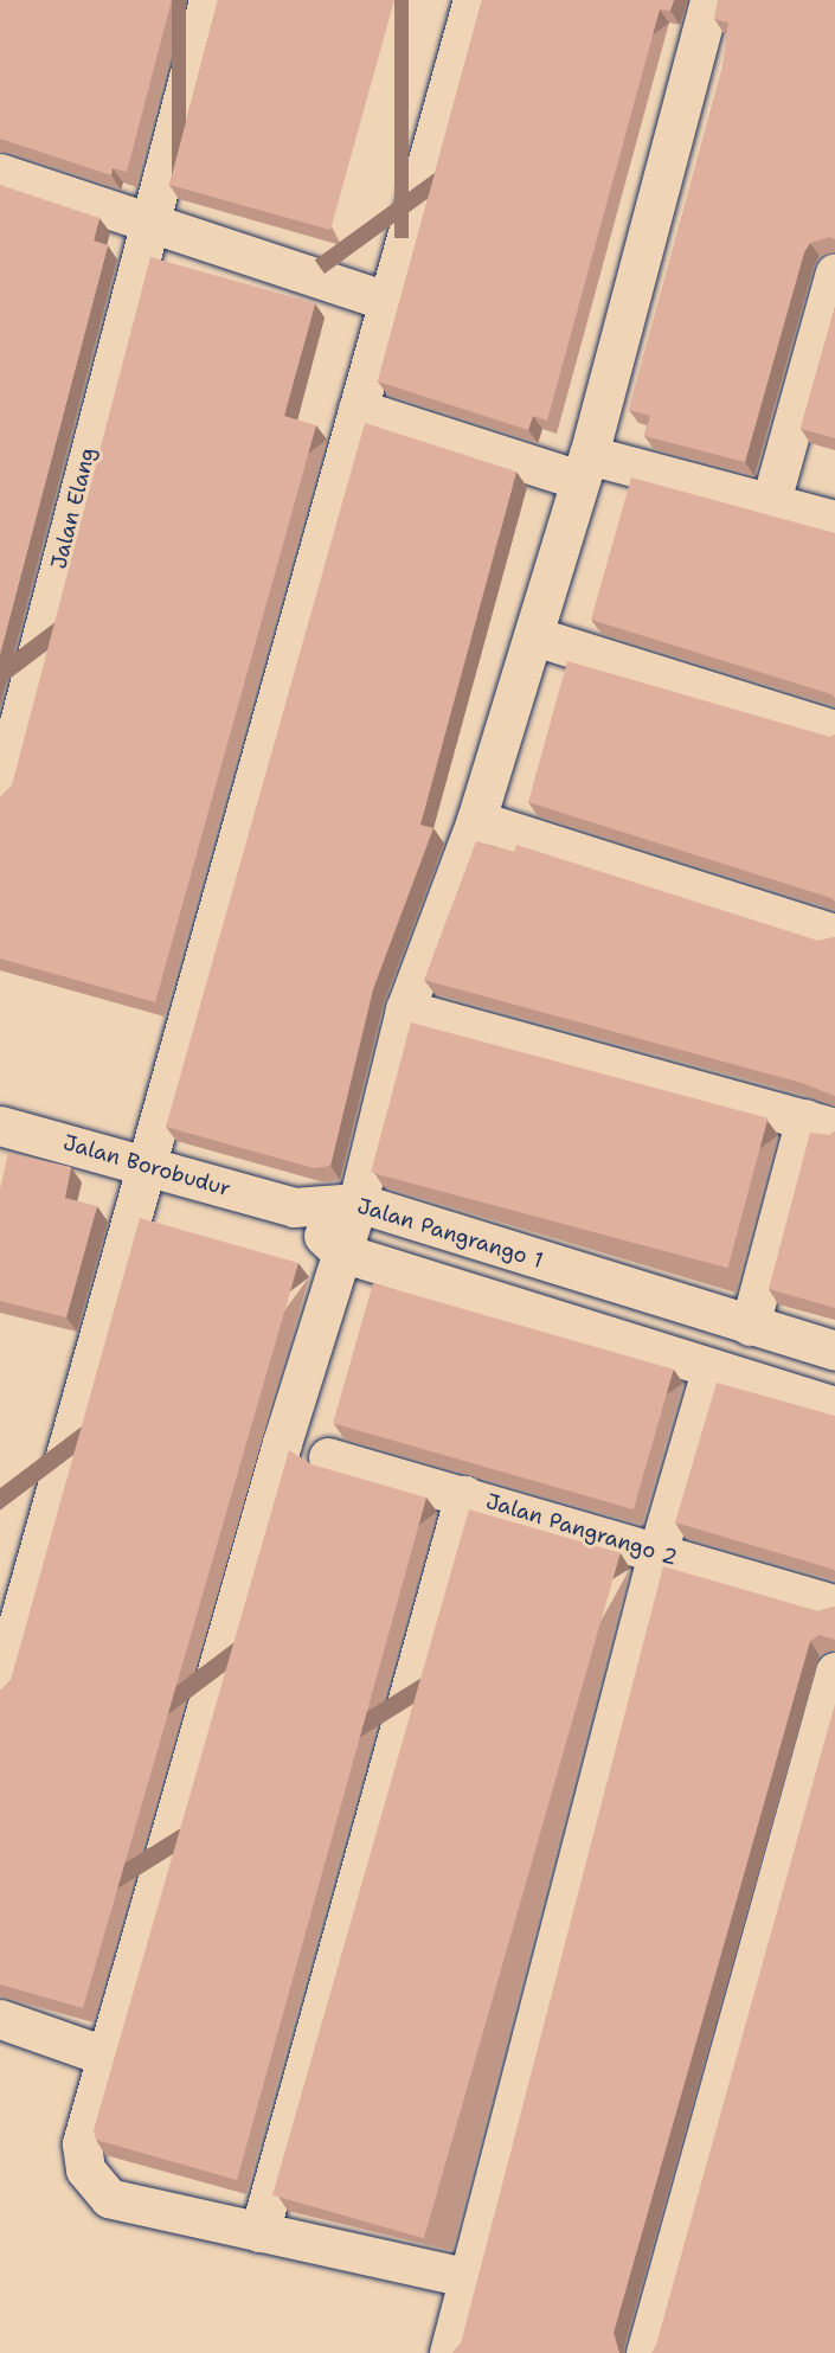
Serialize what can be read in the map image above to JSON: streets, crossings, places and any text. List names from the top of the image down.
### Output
{
  "streets": {
    "street": [
      "Jalan Elang",
      "Jalan Borobudur",
      "Jalan Pangrango 1",
      "Jalan Pangrango 2"
    ]
  },
  "crossings": [
    ["Jalan Borobudur", "Jalan Pangrango 1"]
  ]
}
